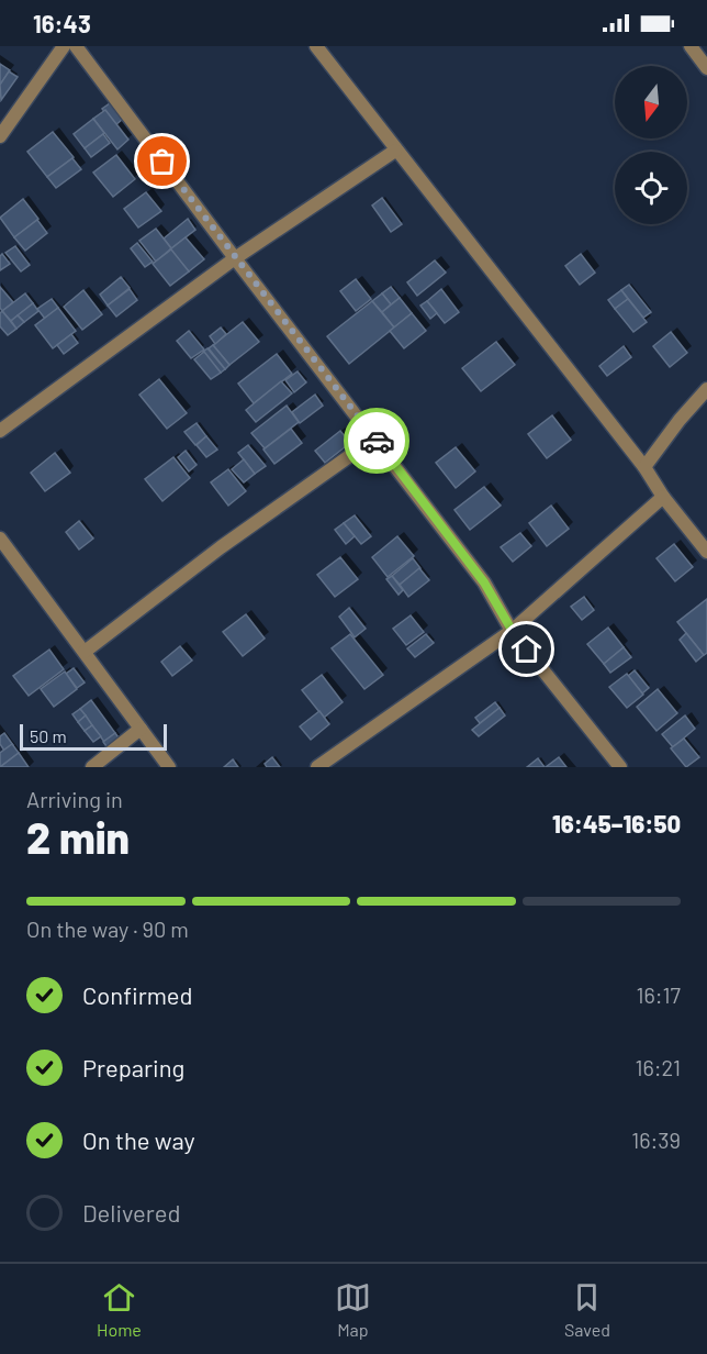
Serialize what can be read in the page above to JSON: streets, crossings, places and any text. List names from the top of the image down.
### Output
{
  "scale_bar": "50 m",
  "north": "bottom",
  "page": {
    "status": "16:43",
    "scale": "50 m",
    "heading": ["2 min", "Arriving in", "16:45–16:50"],
    "bar": "On the way · 90 m",
    "list": [
      ["Confirmed", "16:17"],
      ["Preparing", "16:21"],
      ["On the way", "16:39"],
      "Delivered"
    ],
    "tabs": ["Home", "Map", "Saved"]
  }
}
